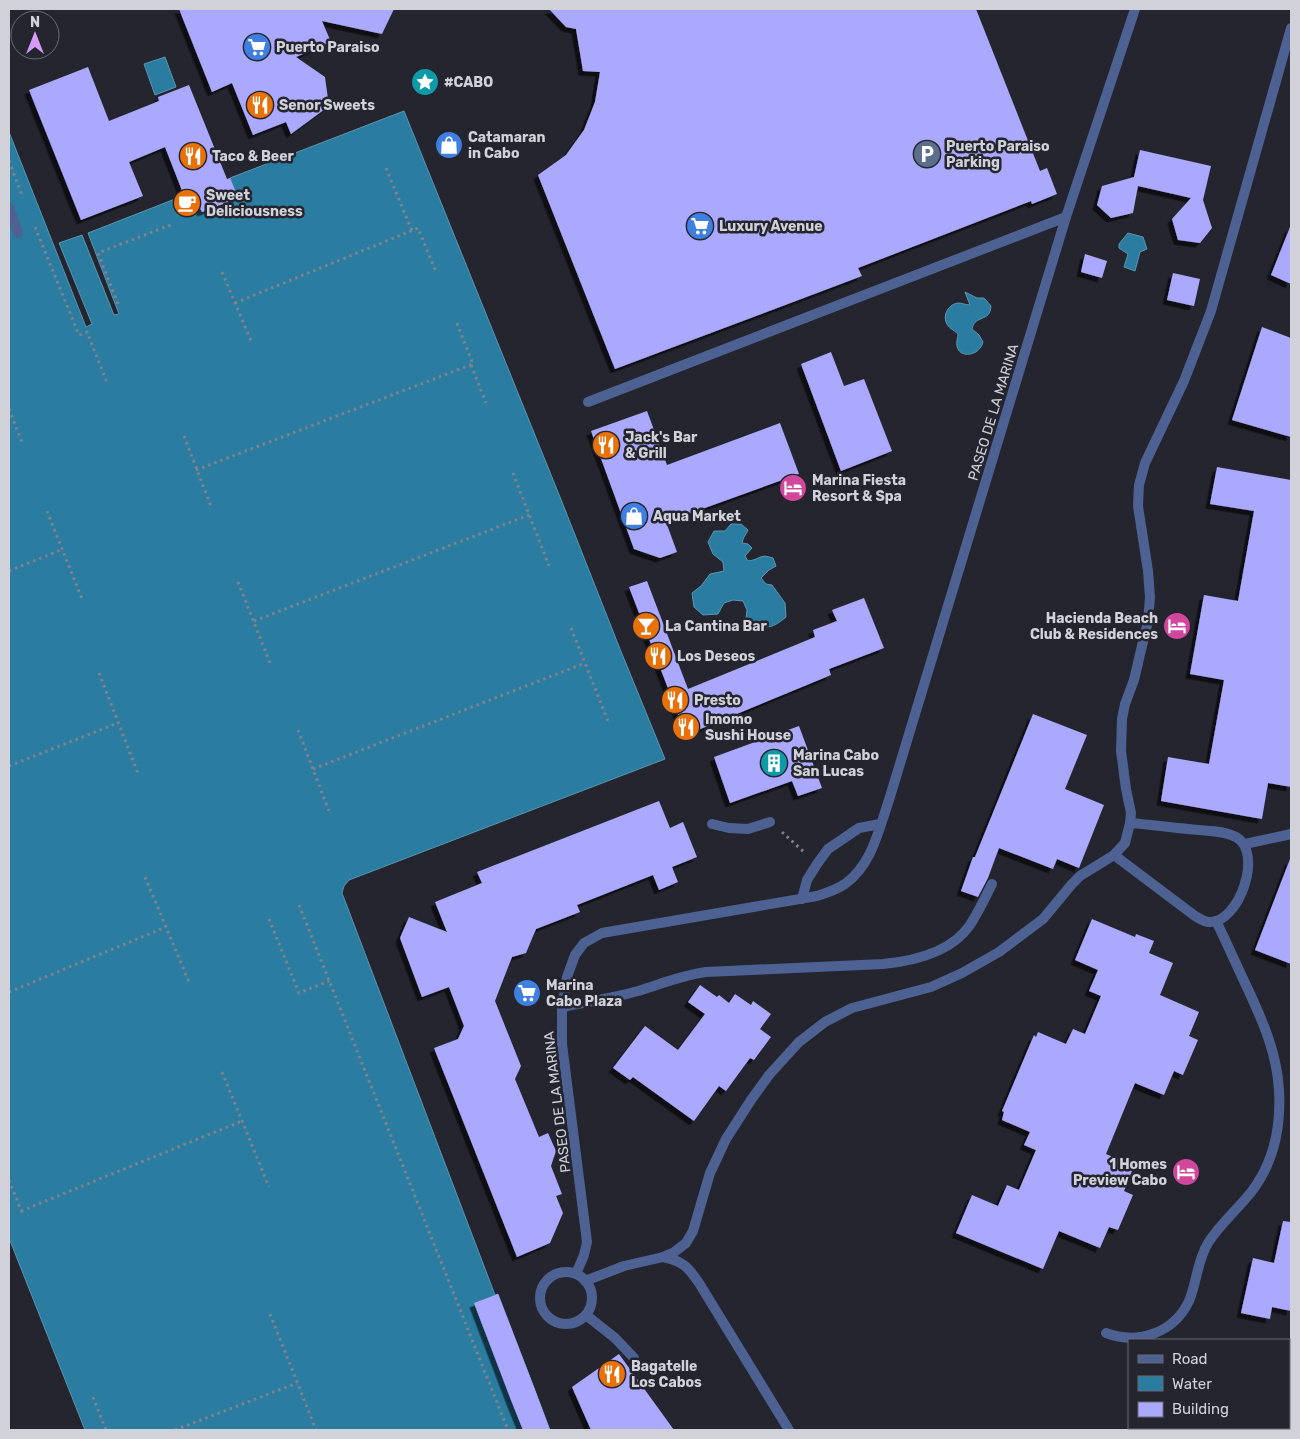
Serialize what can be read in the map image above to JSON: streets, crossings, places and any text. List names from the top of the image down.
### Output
{
  "streets": {
    "street": ["PASEO DE LA MARINA"]
  },
  "places": {
    "supermarket": ["Puerto Paraiso", "Luxury Avenue", "Marina Cabo Plaza"],
    "place": ["#CABO"],
    "restaurant": [
      "Senor Sweets",
      "Taco & Beer",
      "Jack's Bar & Grill",
      "Los Deseos",
      "Presto",
      "Imomo Sushi House",
      "Bagatelle Los Cabos"
    ],
    "shop": ["Catamaran in Cabo", "Aqua Market"],
    "parking": ["Puerto Paraiso Parking"],
    "cafe": ["Sweet Deliciousness"],
    "hotel": ["Marina Fiesta Resort & Spa", "Hacienda Beach Club & Residences", "1 Homes Preview Cabo"],
    "bar": ["La Cantina Bar"],
    "building": ["Marina Cabo San Lucas"]
  },
  "legend": ["Road", "Water", "Building"],
  "north": "top"
}
